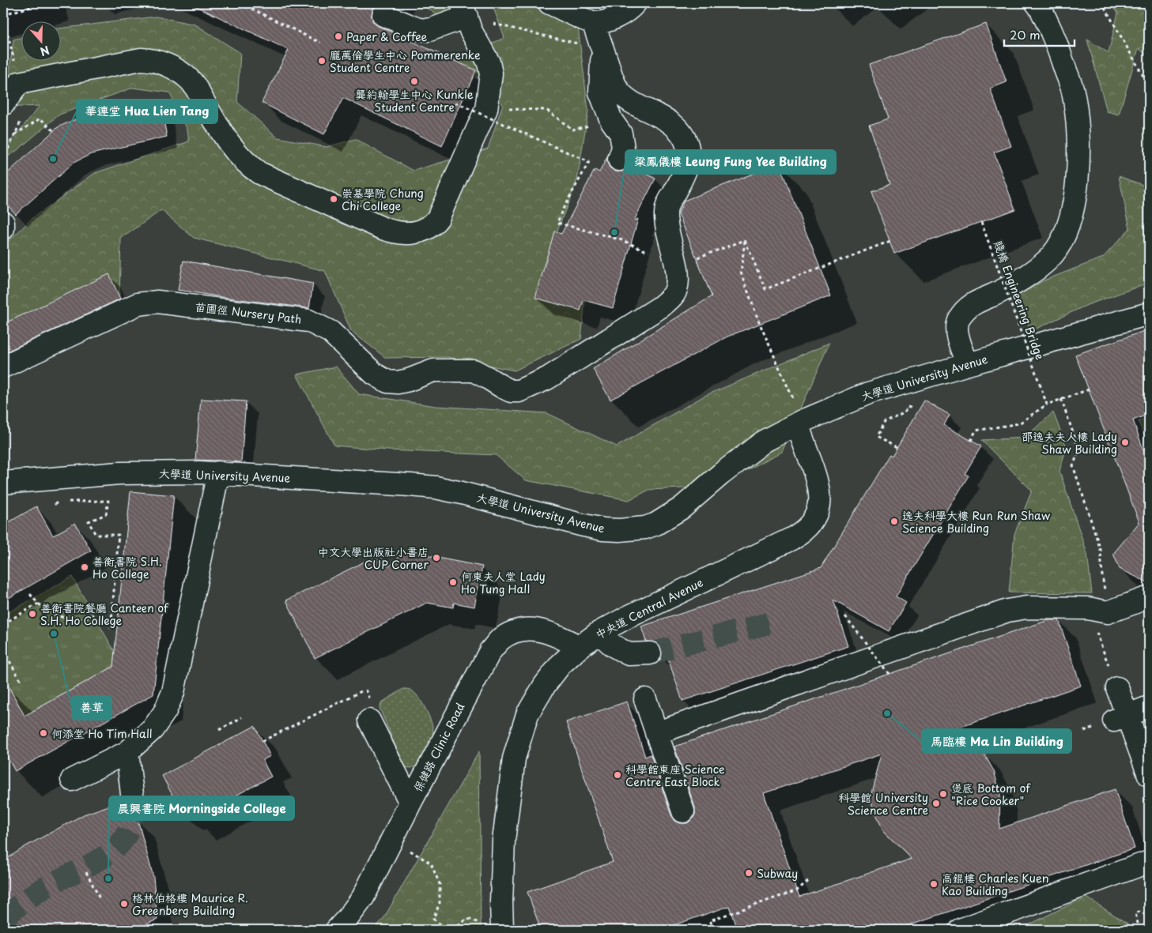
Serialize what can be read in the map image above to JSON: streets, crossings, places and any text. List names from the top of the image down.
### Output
{
  "streets": {
    "street": [
      "苗圃徑 Nursery Path",
      "大學道 University Avenue",
      "中央道 Central Avenue",
      "保健路 Clinic Road"
    ],
    "path": ["賤橋 Engineering Bridge"]
  },
  "crossings": [
    ["大學道 University Avenue", "中央道 Central Avenue"],
    ["中央道 Central Avenue", "保健路 Clinic Road"]
  ],
  "places": [
    "Paper & Coffee",
    "龐萬倫學生中心 Pommerenke Student Centre",
    "龔約翰學生中心 Kunkle Student Centre",
    "華連堂 Hua Lien Tang",
    "崇基學院 Chung Chi College",
    "梁鳳儀樓 Leung Fung Yee Building",
    "邵逸夫夫人樓 Lady Shaw Building",
    "逸夫科學大樓 Run Run Shaw Science Building",
    "中文大學出版社小書店 CUP Corner",
    "善衡書院 S.H. Ho College",
    "何東夫人堂 Lady Ho Tung Hall",
    "善衡書院餐廳 Canteen of S.H. Ho College",
    "善草",
    "馬臨樓 Ma Lin Building",
    "何添堂 Ho Tim Hall",
    "科學館東座 Science Centre East Block",
    "煲底 Bottom of \"Rice Cooker\"",
    "科學館 University Science Centre",
    "Subway",
    "晨興書院 Morningside College",
    "高錕樓 Charles Kuen Kao Building",
    "格林伯格樓 Maurice R. Greenberg Building"
  ],
  "scale_bar": "20 m",
  "north": "bottom"
}
